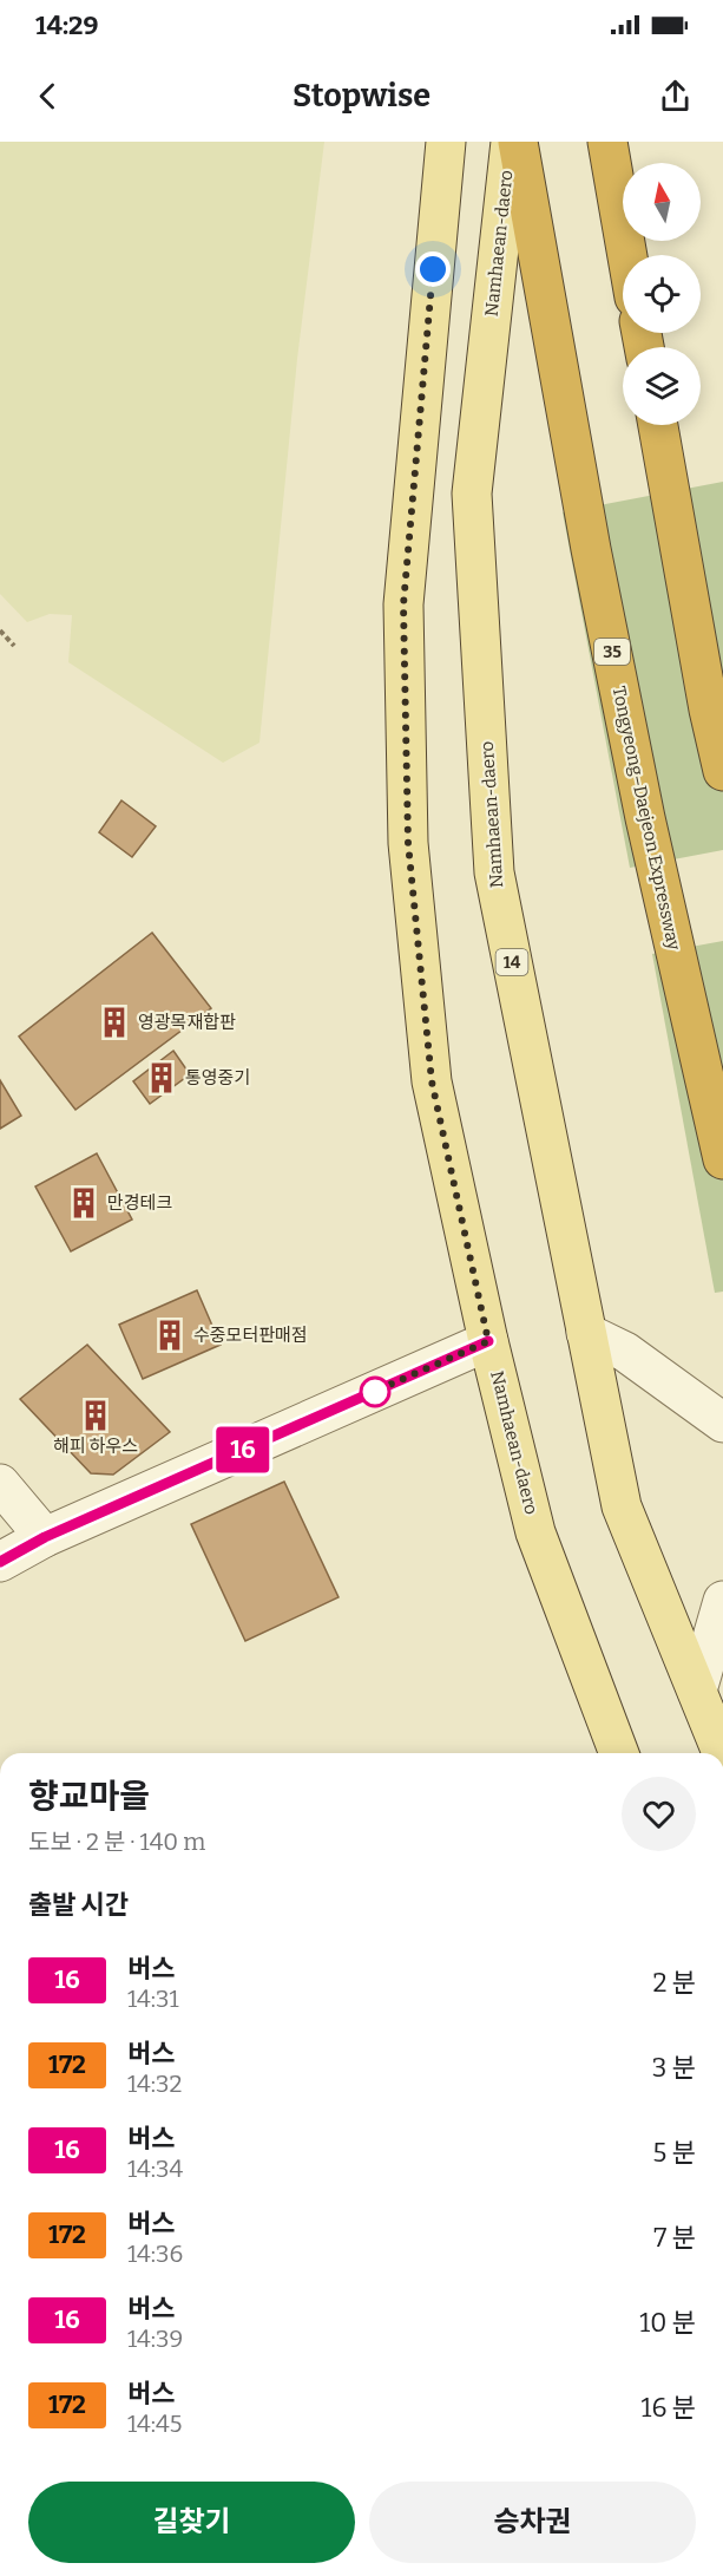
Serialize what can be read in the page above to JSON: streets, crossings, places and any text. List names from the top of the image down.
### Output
{
  "streets": {
    "highway": ["35", "Tongyeong–Daejeon Expressway"],
    "main road": ["Namhaean-daero", "14"]
  },
  "places": {
    "building": [
      "영광목재합판",
      "통영중기",
      "만경테크",
      "수중모터판매점",
      "해피 하우스"
    ]
  },
  "lines": ["bus line 16"],
  "north": "top",
  "page": {
    "status": "14:29",
    "header": "Stopwise",
    "on_map": "16",
    "heading": [
      ["향교마을", "도보 · 2 분 · 140 m"],
      "출발 시간"
    ],
    "list": [
      {
        "mark": "16",
        "name": "버스",
        "note": "14:31",
        "value": "2 분"
      },
      {
        "mark": "172",
        "name": "버스",
        "note": "14:32",
        "value": "3 분"
      },
      {
        "mark": "16",
        "name": "버스",
        "note": "14:34",
        "value": "5 분"
      },
      {
        "mark": "172",
        "name": "버스",
        "note": "14:36",
        "value": "7 분"
      },
      {
        "mark": "16",
        "name": "버스",
        "note": "14:39",
        "value": "10 분"
      },
      {
        "mark": "172",
        "name": "버스",
        "note": "14:45",
        "value": "16 분"
      }
    ],
    "buttons": ["길찾기", "승차권"]
  }
}
